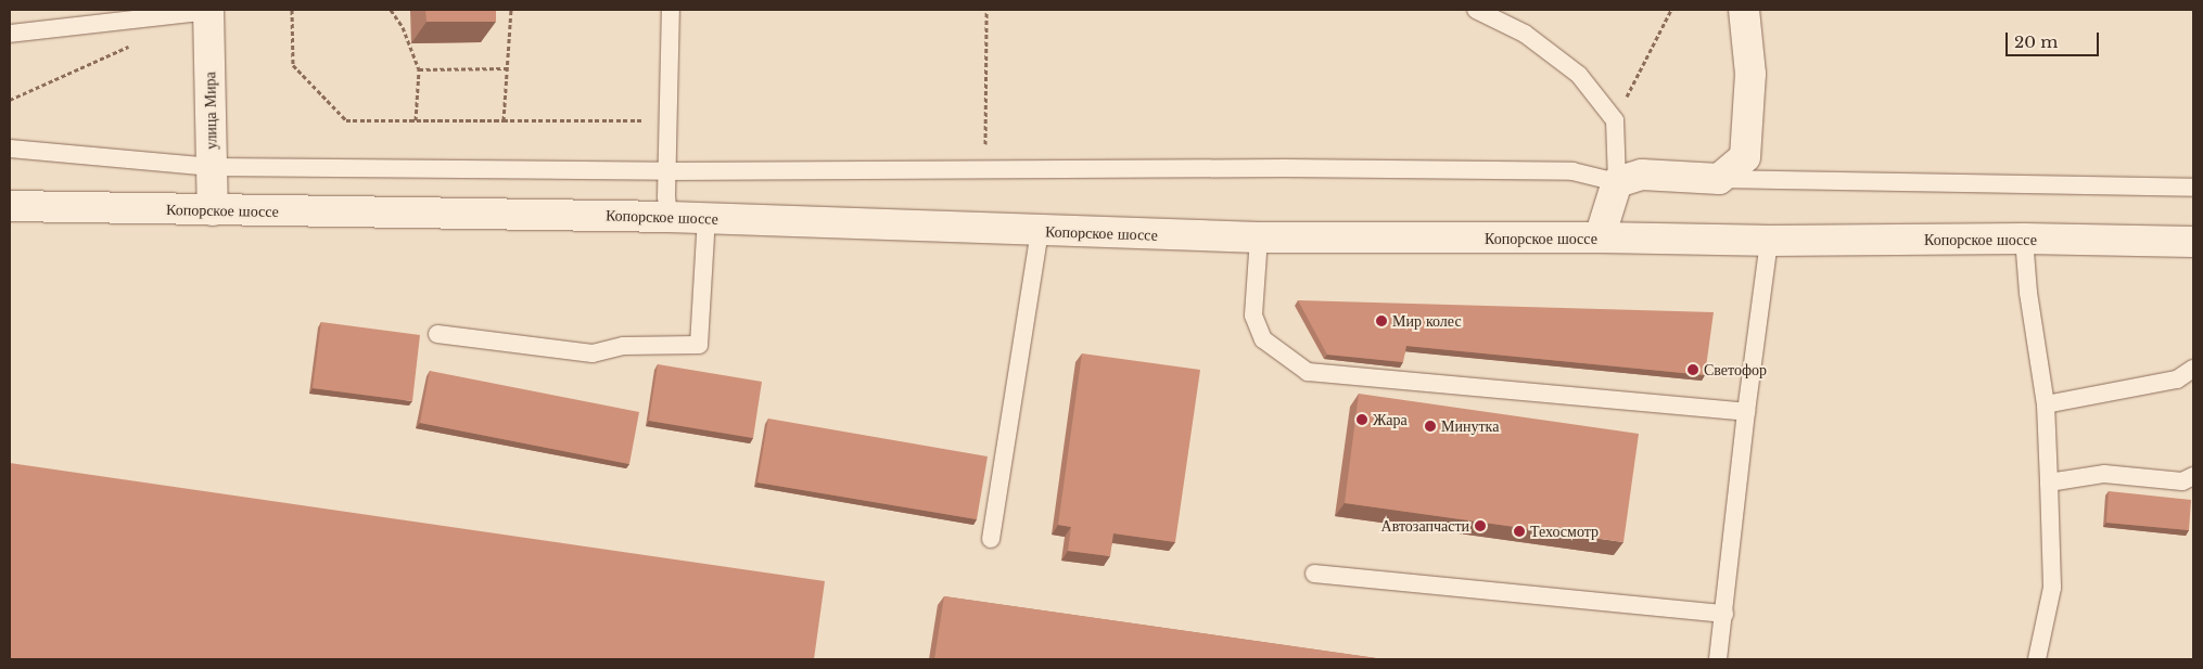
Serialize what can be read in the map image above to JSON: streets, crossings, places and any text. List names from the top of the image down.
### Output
{
  "streets": {
    "main road": ["улица Мира", "Копорское шоссе"]
  },
  "crossings": [
    ["улица Мира", "Копорское шоссе"]
  ],
  "places": [
    "Мир колес",
    "Светофор",
    "Жара",
    "Минутка",
    "Автозапчасти",
    "Техосмотр"
  ],
  "scale_bar": "20 m"
}
